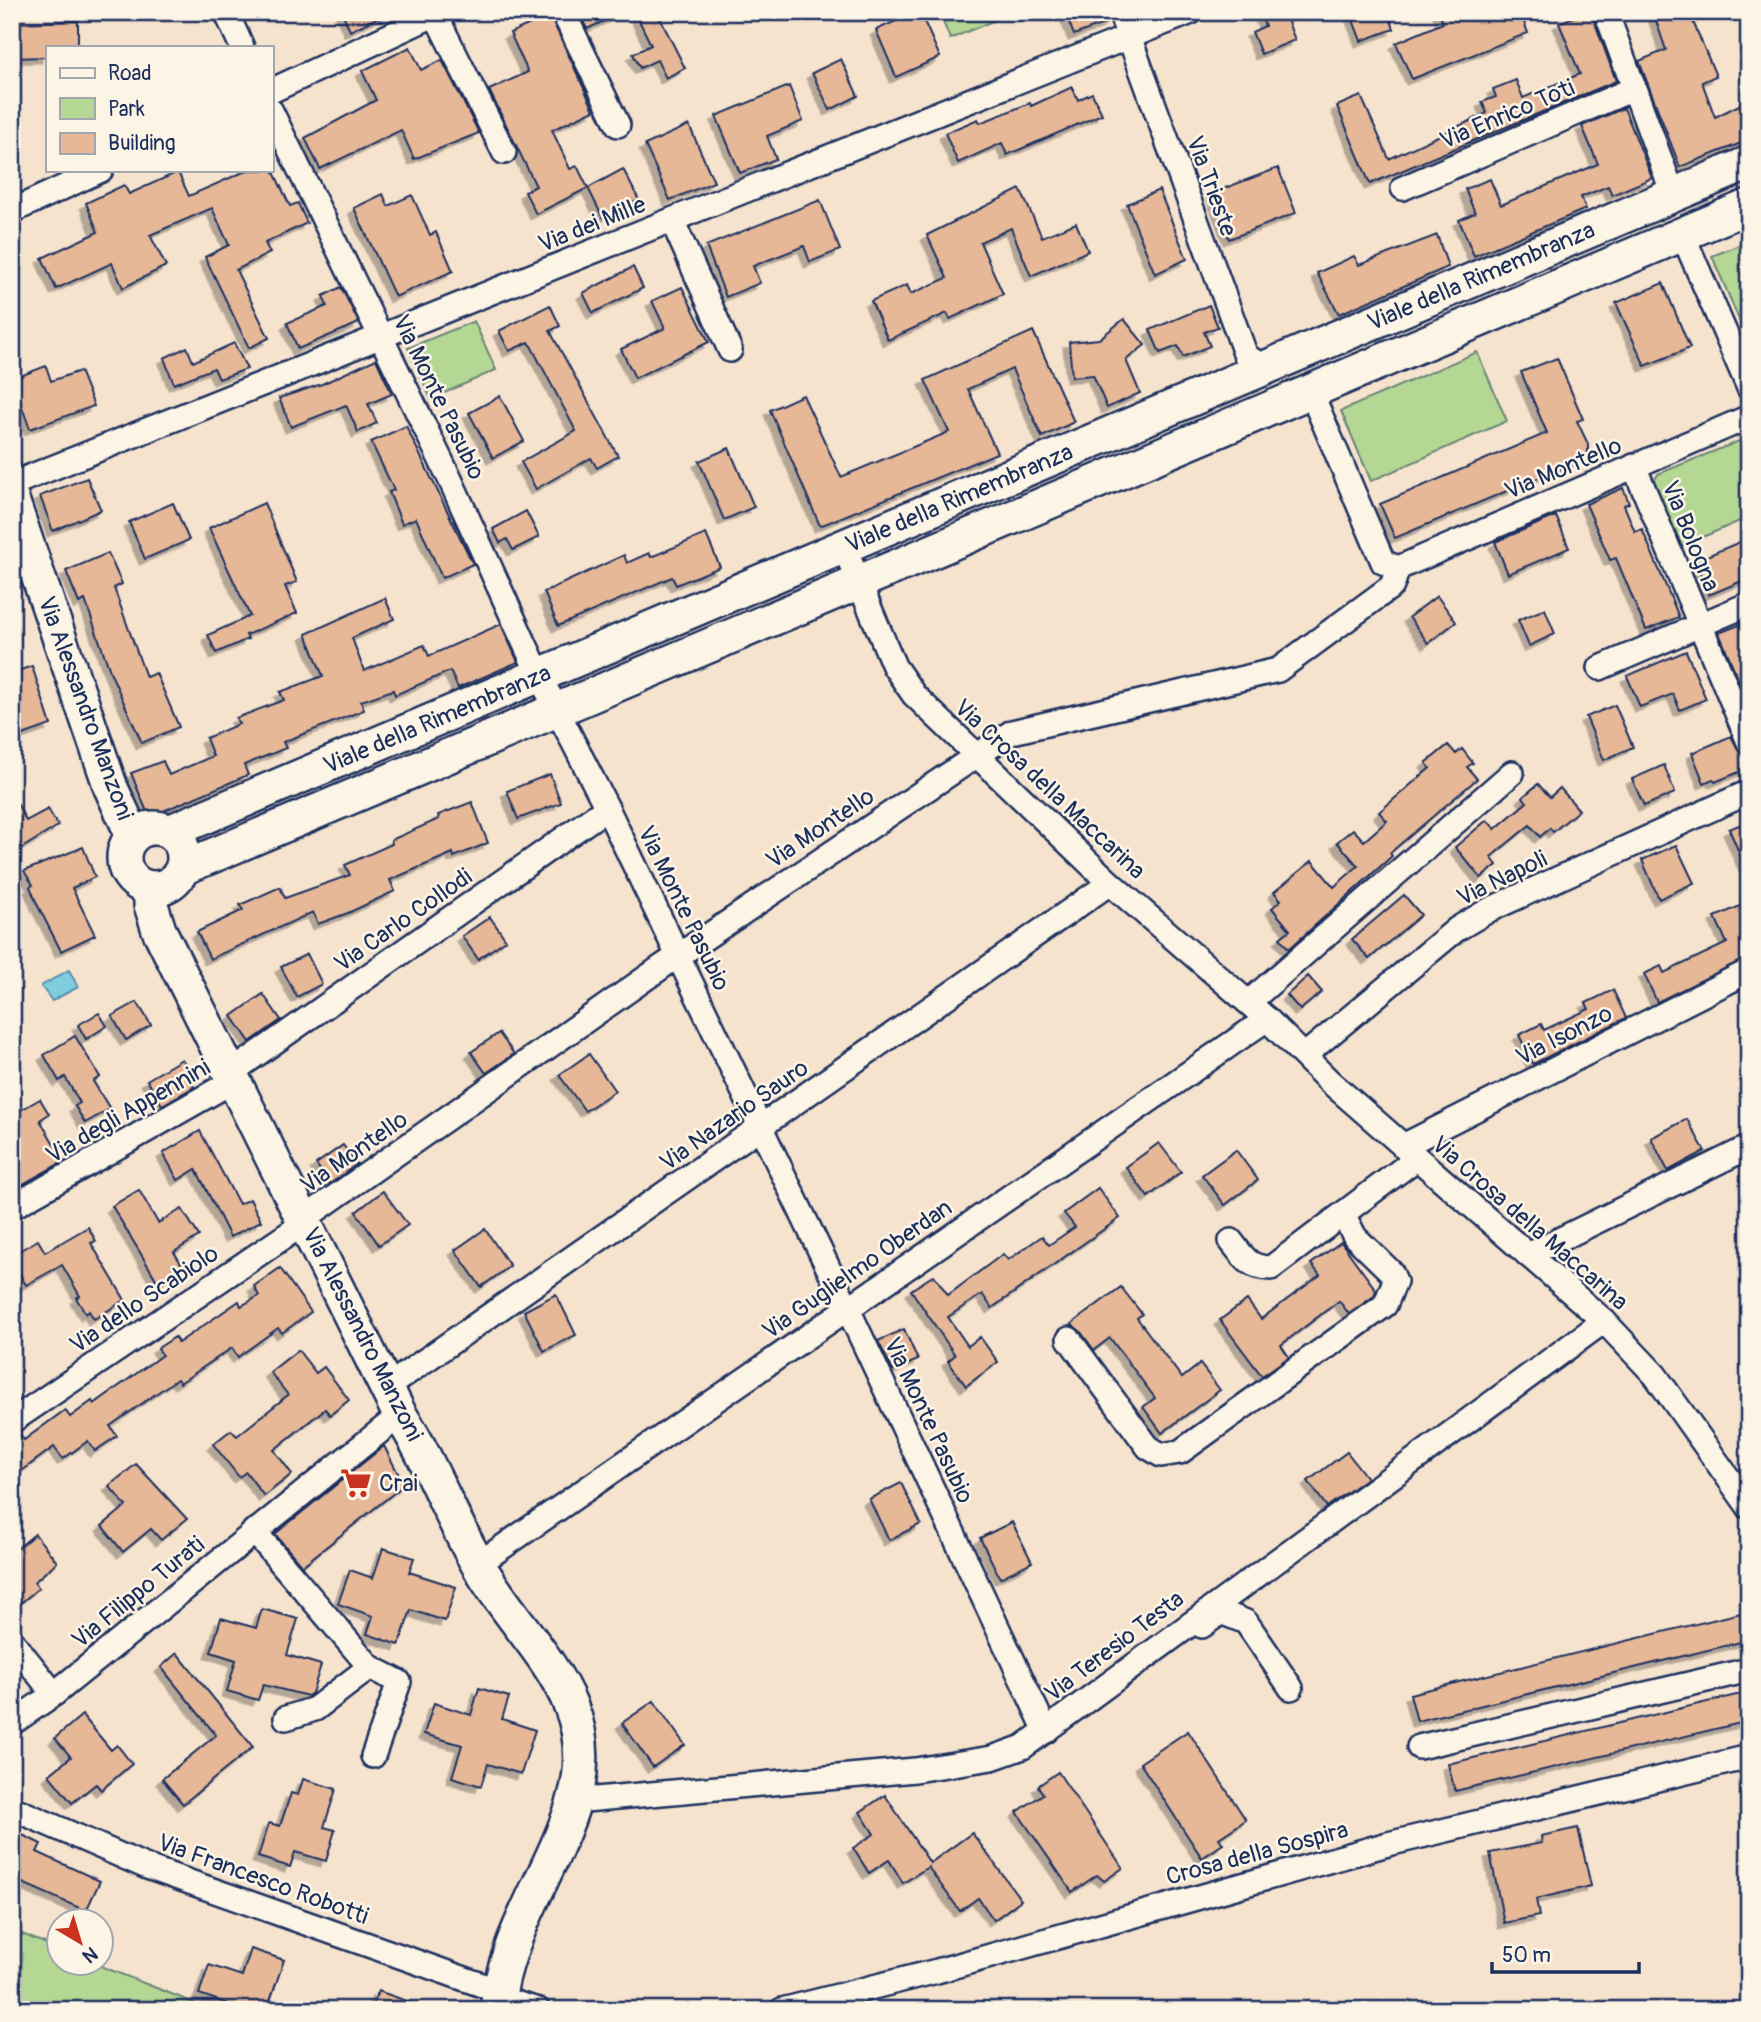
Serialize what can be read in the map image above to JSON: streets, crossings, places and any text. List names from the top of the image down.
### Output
{
  "streets": {
    "street": [
      "Via Enrico Toti",
      "Via Trieste",
      "Via dei Mille",
      "Viale della Rimembranza",
      "Via Monte Pasubio",
      "Via Montello",
      "Via Bologna",
      "Via Alessandro Manzoni",
      "Via Crosa della Maccarina",
      "Via Napoli",
      "Via Carlo Collodi",
      "Via Isonzo",
      "Via degli Appennini",
      "Via Nazario Sauro",
      "Via Guglielmo Oberdan",
      "Via dello Scabiolo",
      "Via Filippo Turati",
      "Via Teresio Testa",
      "Crosa della Sospira",
      "Via Francesco Robotti"
    ]
  },
  "crossings": [
    ["Via Trieste", "Via dei Mille"],
    ["Via Trieste", "Viale della Rimembranza"],
    ["Via dei Mille", "Via Monte Pasubio"],
    ["Viale della Rimembranza", "Via Monte Pasubio"],
    ["Viale della Rimembranza", "Via Alessandro Manzoni"],
    ["Viale della Rimembranza", "Via Crosa della Maccarina"],
    ["Via Monte Pasubio", "Via Montello"],
    ["Via Monte Pasubio", "Via Carlo Collodi"],
    ["Via Monte Pasubio", "Via Nazario Sauro"],
    ["Via Monte Pasubio", "Via Guglielmo Oberdan"],
    ["Via Monte Pasubio", "Via Teresio Testa"],
    ["Via Montello", "Via Bologna"],
    ["Via Montello", "Via Alessandro Manzoni"],
    ["Via Montello", "Via Crosa della Maccarina"],
    ["Via Montello", "Via dello Scabiolo"],
    ["Via Alessandro Manzoni", "Via Carlo Collodi"],
    ["Via Alessandro Manzoni", "Via degli Appennini"],
    ["Via Alessandro Manzoni", "Via Nazario Sauro"],
    ["Via Alessandro Manzoni", "Via Guglielmo Oberdan"],
    ["Via Alessandro Manzoni", "Via dello Scabiolo"],
    ["Via Alessandro Manzoni", "Via Filippo Turati"],
    ["Via Alessandro Manzoni", "Via Teresio Testa"],
    ["Via Alessandro Manzoni", "Via Francesco Robotti"],
    ["Via Crosa della Maccarina", "Via Napoli"],
    ["Via Crosa della Maccarina", "Via Isonzo"],
    ["Via Crosa della Maccarina", "Via Nazario Sauro"],
    ["Via Crosa della Maccarina", "Via Guglielmo Oberdan"],
    ["Via Crosa della Maccarina", "Via Teresio Testa"],
    ["Via Carlo Collodi", "Via degli Appennini"],
    ["Via Nazario Sauro", "Via Filippo Turati"]
  ],
  "places": {
    "supermarket": ["Crai"]
  },
  "legend": ["Road", "Park", "Building"],
  "scale_bar": "50 m",
  "north": "bottom right"
}
